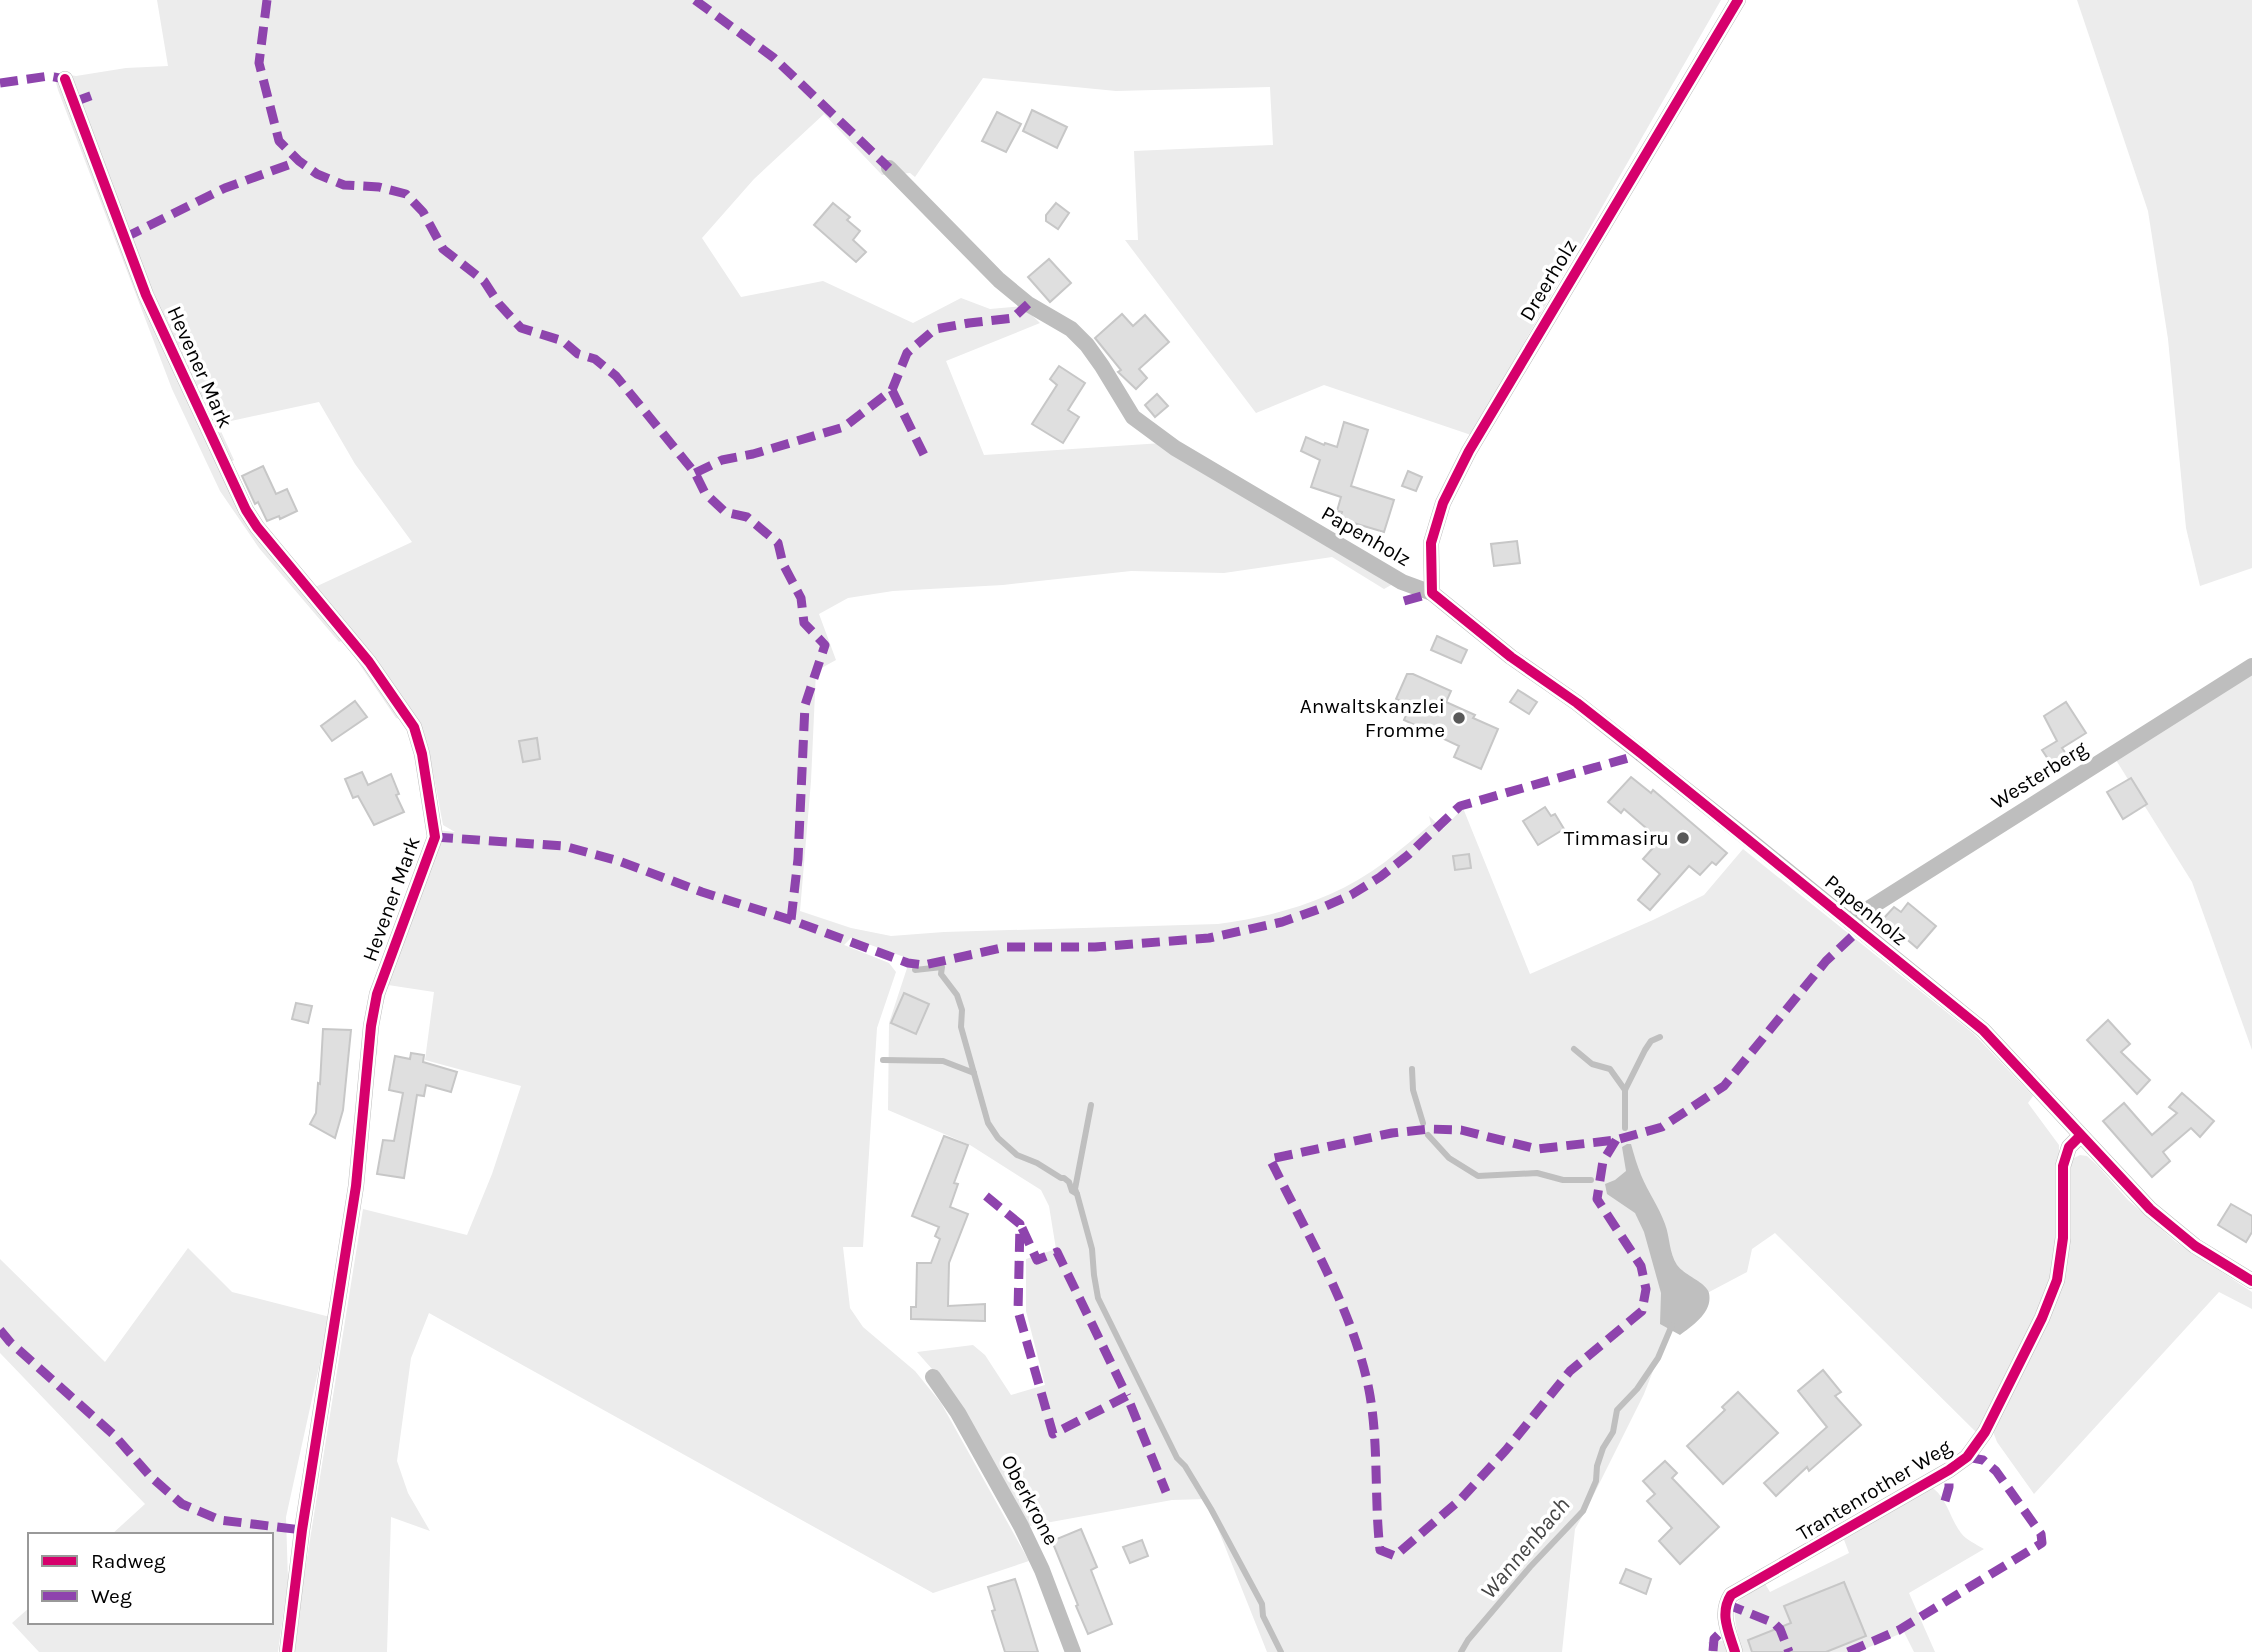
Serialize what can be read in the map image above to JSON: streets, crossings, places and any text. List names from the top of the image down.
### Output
{
  "streets": {
    "street": [
      "Dreerholz",
      "Hevener Mark",
      "Papenholz",
      "Westerberg",
      "Trantenrother Weg",
      "Oberkrone"
    ]
  },
  "crossings": [
    ["Dreerholz", "Papenholz"],
    ["Papenholz", "Westerberg"],
    ["Papenholz", "Trantenrother Weg"]
  ],
  "water": ["Wannenbach"],
  "places": ["Anwaltskanzlei Fromme", "Timmasiru"],
  "legend": ["Radweg", "Weg"]
}
